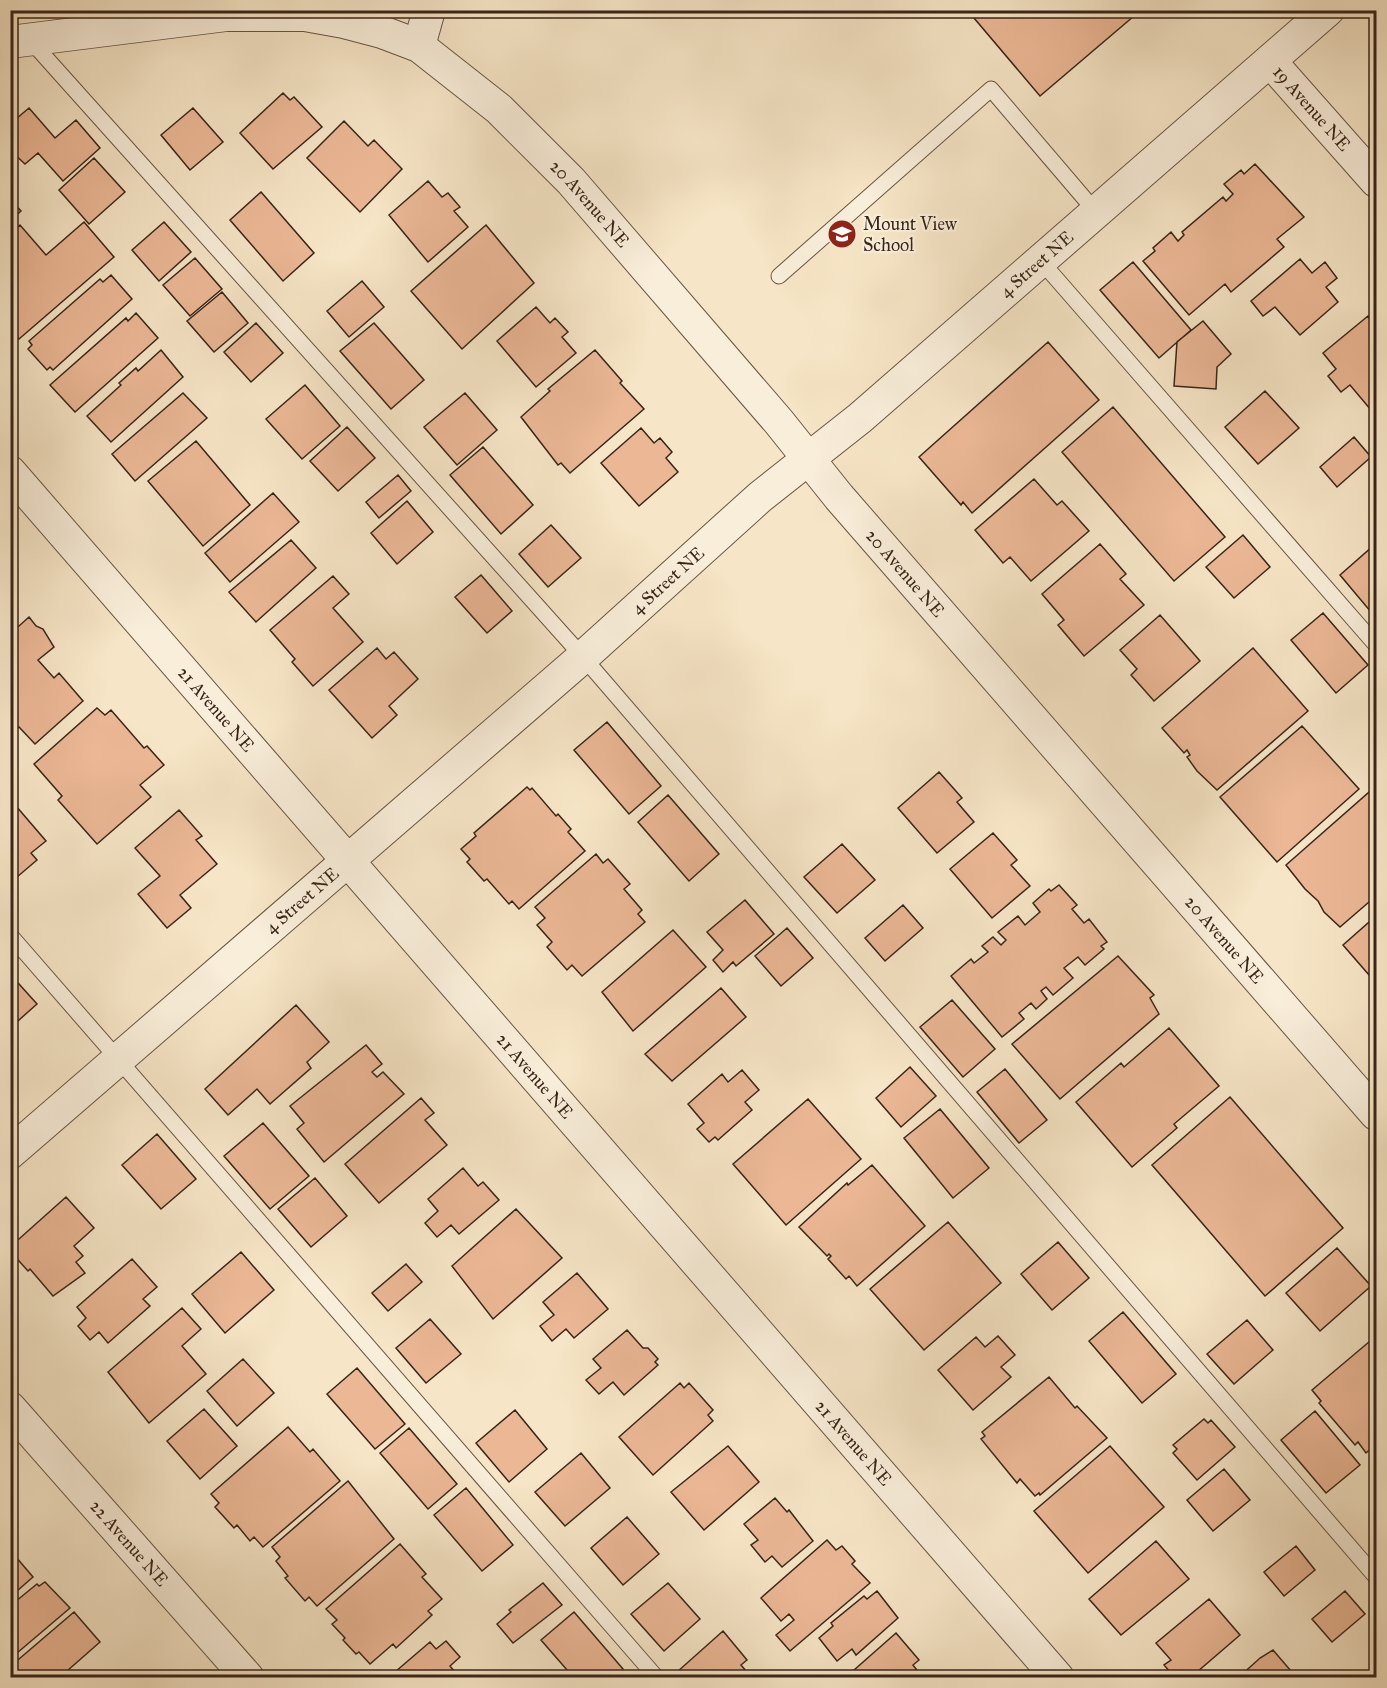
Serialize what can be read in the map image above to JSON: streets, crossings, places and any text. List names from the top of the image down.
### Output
{
  "streets": {
    "street": [
      "19 Avenue NE",
      "20 Avenue NE",
      "4 Street NE",
      "21 Avenue NE",
      "22 Avenue NE"
    ]
  },
  "crossings": [
    ["19 Avenue NE", "4 Street NE"],
    ["20 Avenue NE", "4 Street NE"],
    ["4 Street NE", "21 Avenue NE"]
  ],
  "places": {
    "school or university": ["Mount View School"]
  }
}
